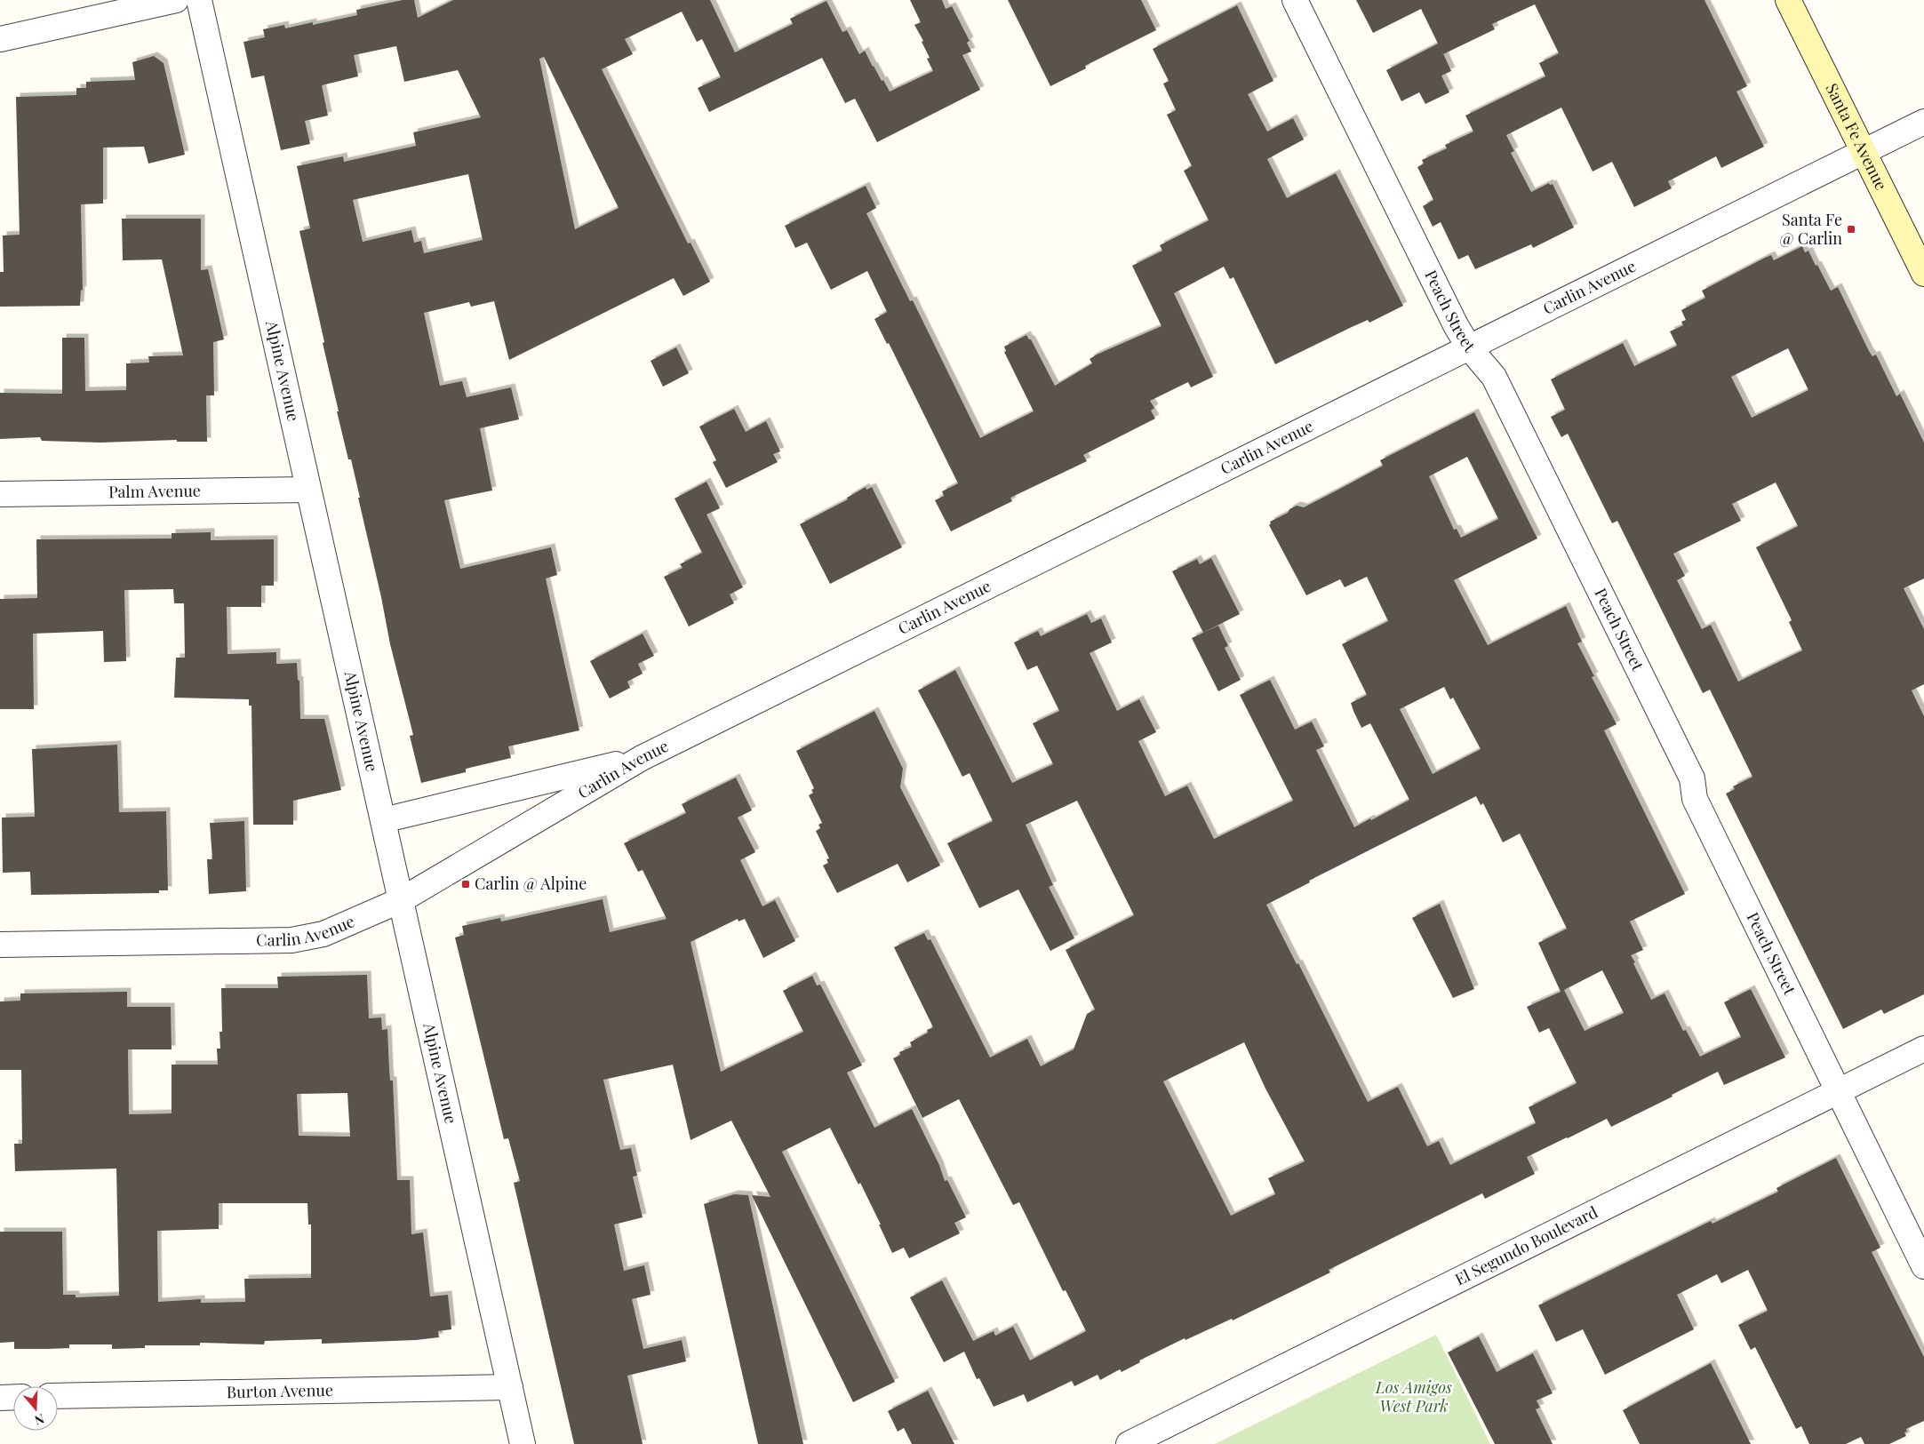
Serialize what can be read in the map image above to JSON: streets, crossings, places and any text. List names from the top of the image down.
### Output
{
  "streets": {
    "main road": ["Santa Fe Avenue"],
    "street": [
      "Carlin Avenue",
      "Peach Street",
      "Alpine Avenue",
      "Palm Avenue",
      "El Segundo Boulevard",
      "Burton Avenue"
    ]
  },
  "crossings": [
    ["Santa Fe Avenue", "Carlin Avenue"],
    ["Carlin Avenue", "Peach Street"],
    ["Carlin Avenue", "Alpine Avenue"],
    ["Peach Street", "El Segundo Boulevard"],
    ["Alpine Avenue", "Palm Avenue"],
    ["Alpine Avenue", "Burton Avenue"]
  ],
  "parks": ["Los Amigos West Park"],
  "places": {
    "transit": ["Santa Fe @ Carlin", "Carlin @ Alpine"]
  },
  "north": "bottom"
}
